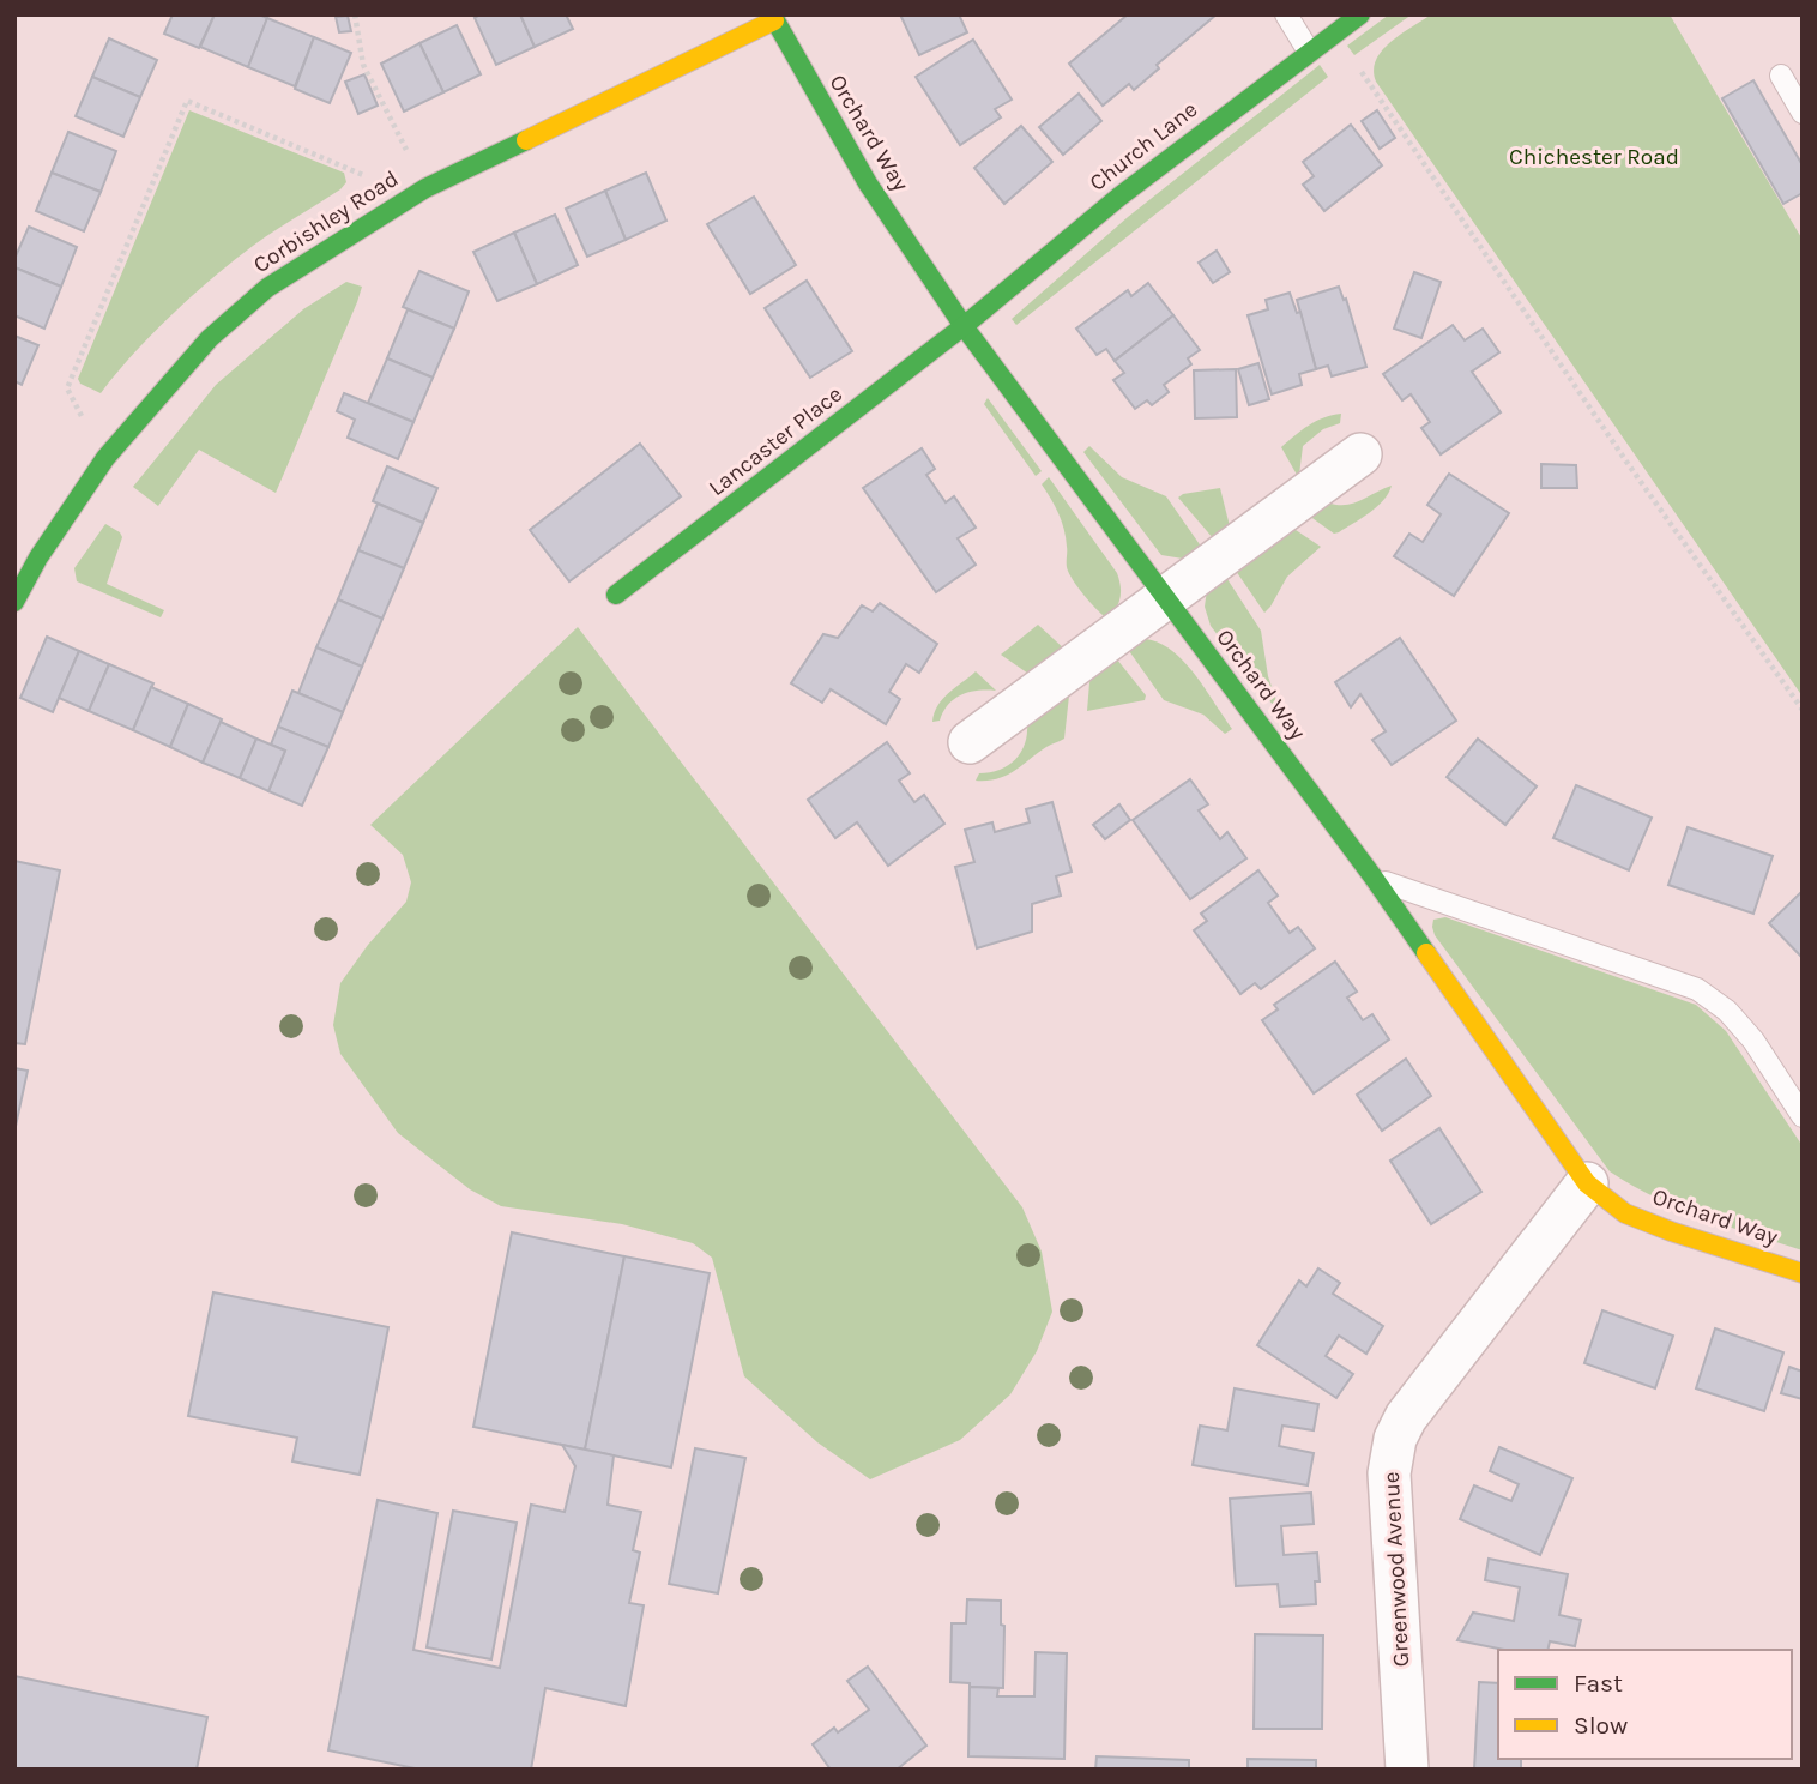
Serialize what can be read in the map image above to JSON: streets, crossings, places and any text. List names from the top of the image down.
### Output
{
  "streets": {
    "street": [
      "Orchard Way",
      "Church Lane",
      "Corbishley Road",
      "Lancaster Place",
      "Greenwood Avenue"
    ]
  },
  "crossings": [
    ["Orchard Way", "Church Lane"],
    ["Orchard Way", "Corbishley Road"],
    ["Orchard Way", "Lancaster Place"],
    ["Orchard Way", "Greenwood Avenue"],
    ["Church Lane", "Lancaster Place"]
  ],
  "parks": ["Chichester Road"],
  "legend": ["Fast", "Slow"]
}
